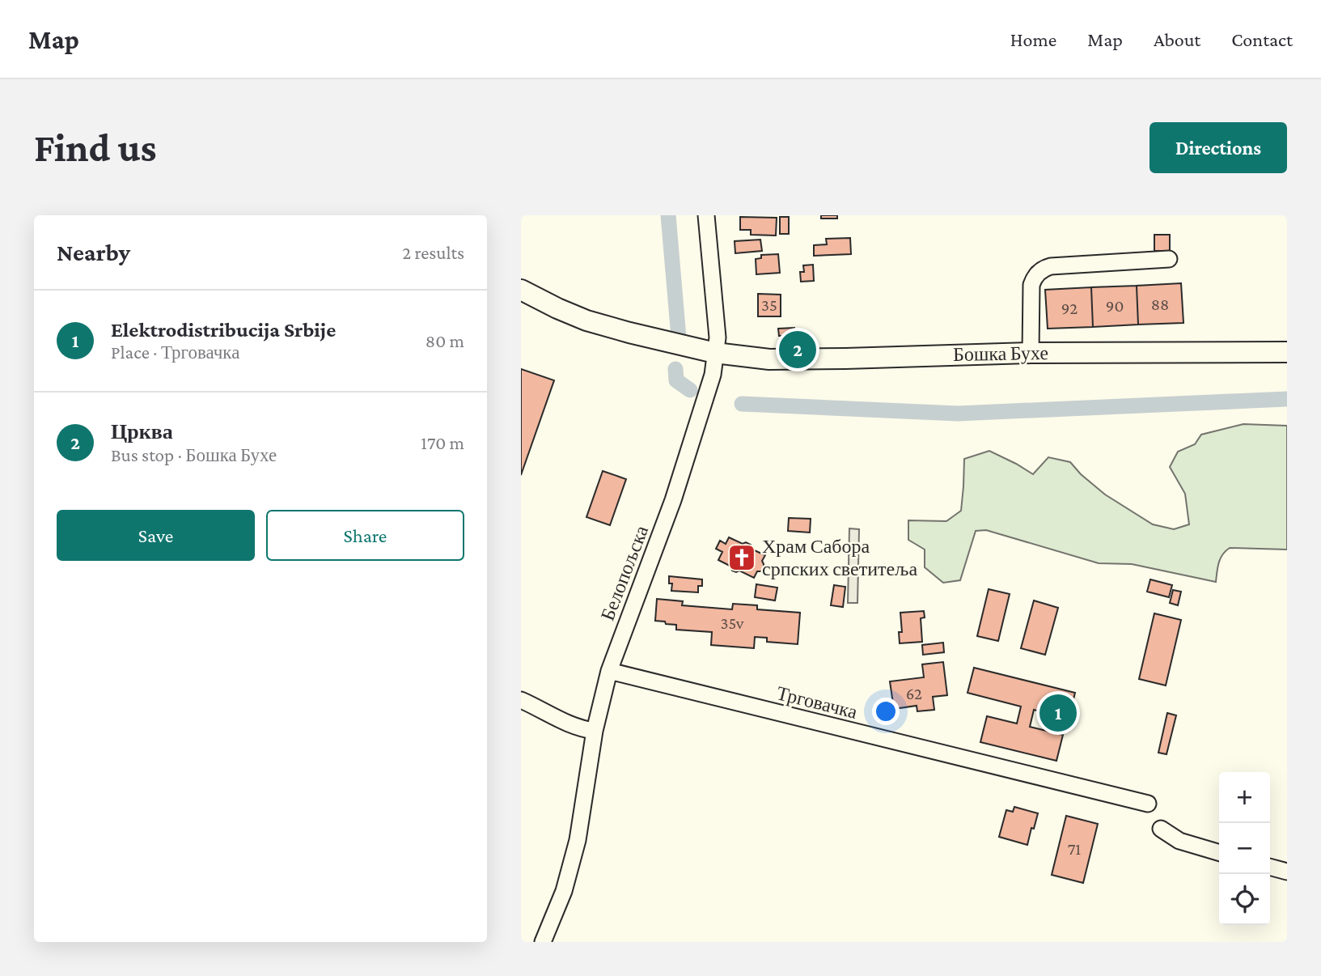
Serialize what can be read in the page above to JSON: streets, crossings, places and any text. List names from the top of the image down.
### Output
{
  "streets": {
    "main road": ["Бошка Бухе"],
    "street": ["Белопољска", "Трговачка"]
  },
  "crossings": [
    ["Бошка Бухе", "Белопољска"],
    ["Белопољска", "Трговачка"]
  ],
  "places": {
    "church": ["Храм Сабора српских светитеља"]
  },
  "house_numbers": [
    "88",
    "35",
    "90",
    "92",
    "35v",
    "62",
    "71"
  ],
  "page": {
    "header": "Map",
    "nav": [
      "Home",
      "Map",
      "About",
      "Contact"
    ],
    "buttons": [
      "Directions",
      ["Save", "Share"]
    ],
    "title": "Find us",
    "heading": ["Nearby", "2 results"],
    "list": [
      {
        "mark": "1",
        "name": "Elektrodistribucija Srbije",
        "note": "Place · Трговачка",
        "value": "80 m"
      },
      {
        "mark": "2",
        "name": "Црква",
        "note": "Bus stop · Бошка Бухе",
        "value": "170 m"
      }
    ],
    "pins": ["2", "1"],
    "map_buttons": ["+", "−"]
  }
}
